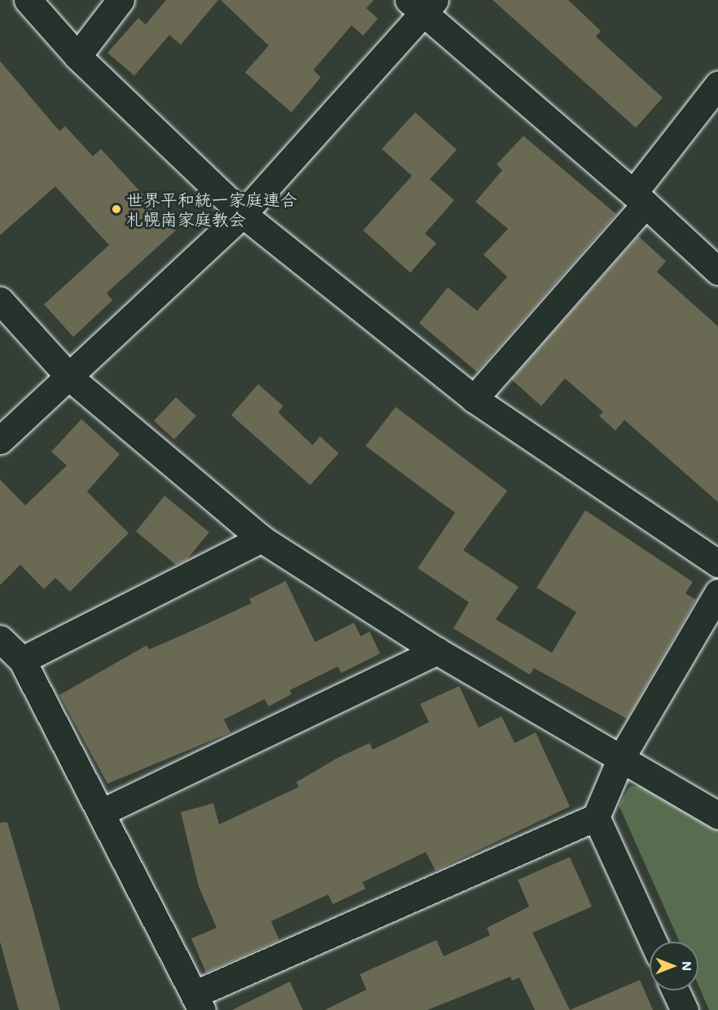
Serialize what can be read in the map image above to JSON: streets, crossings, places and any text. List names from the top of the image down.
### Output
{
  "places": ["世界平和統一家庭連合 札幌南家庭教会"],
  "north": "right"
}
